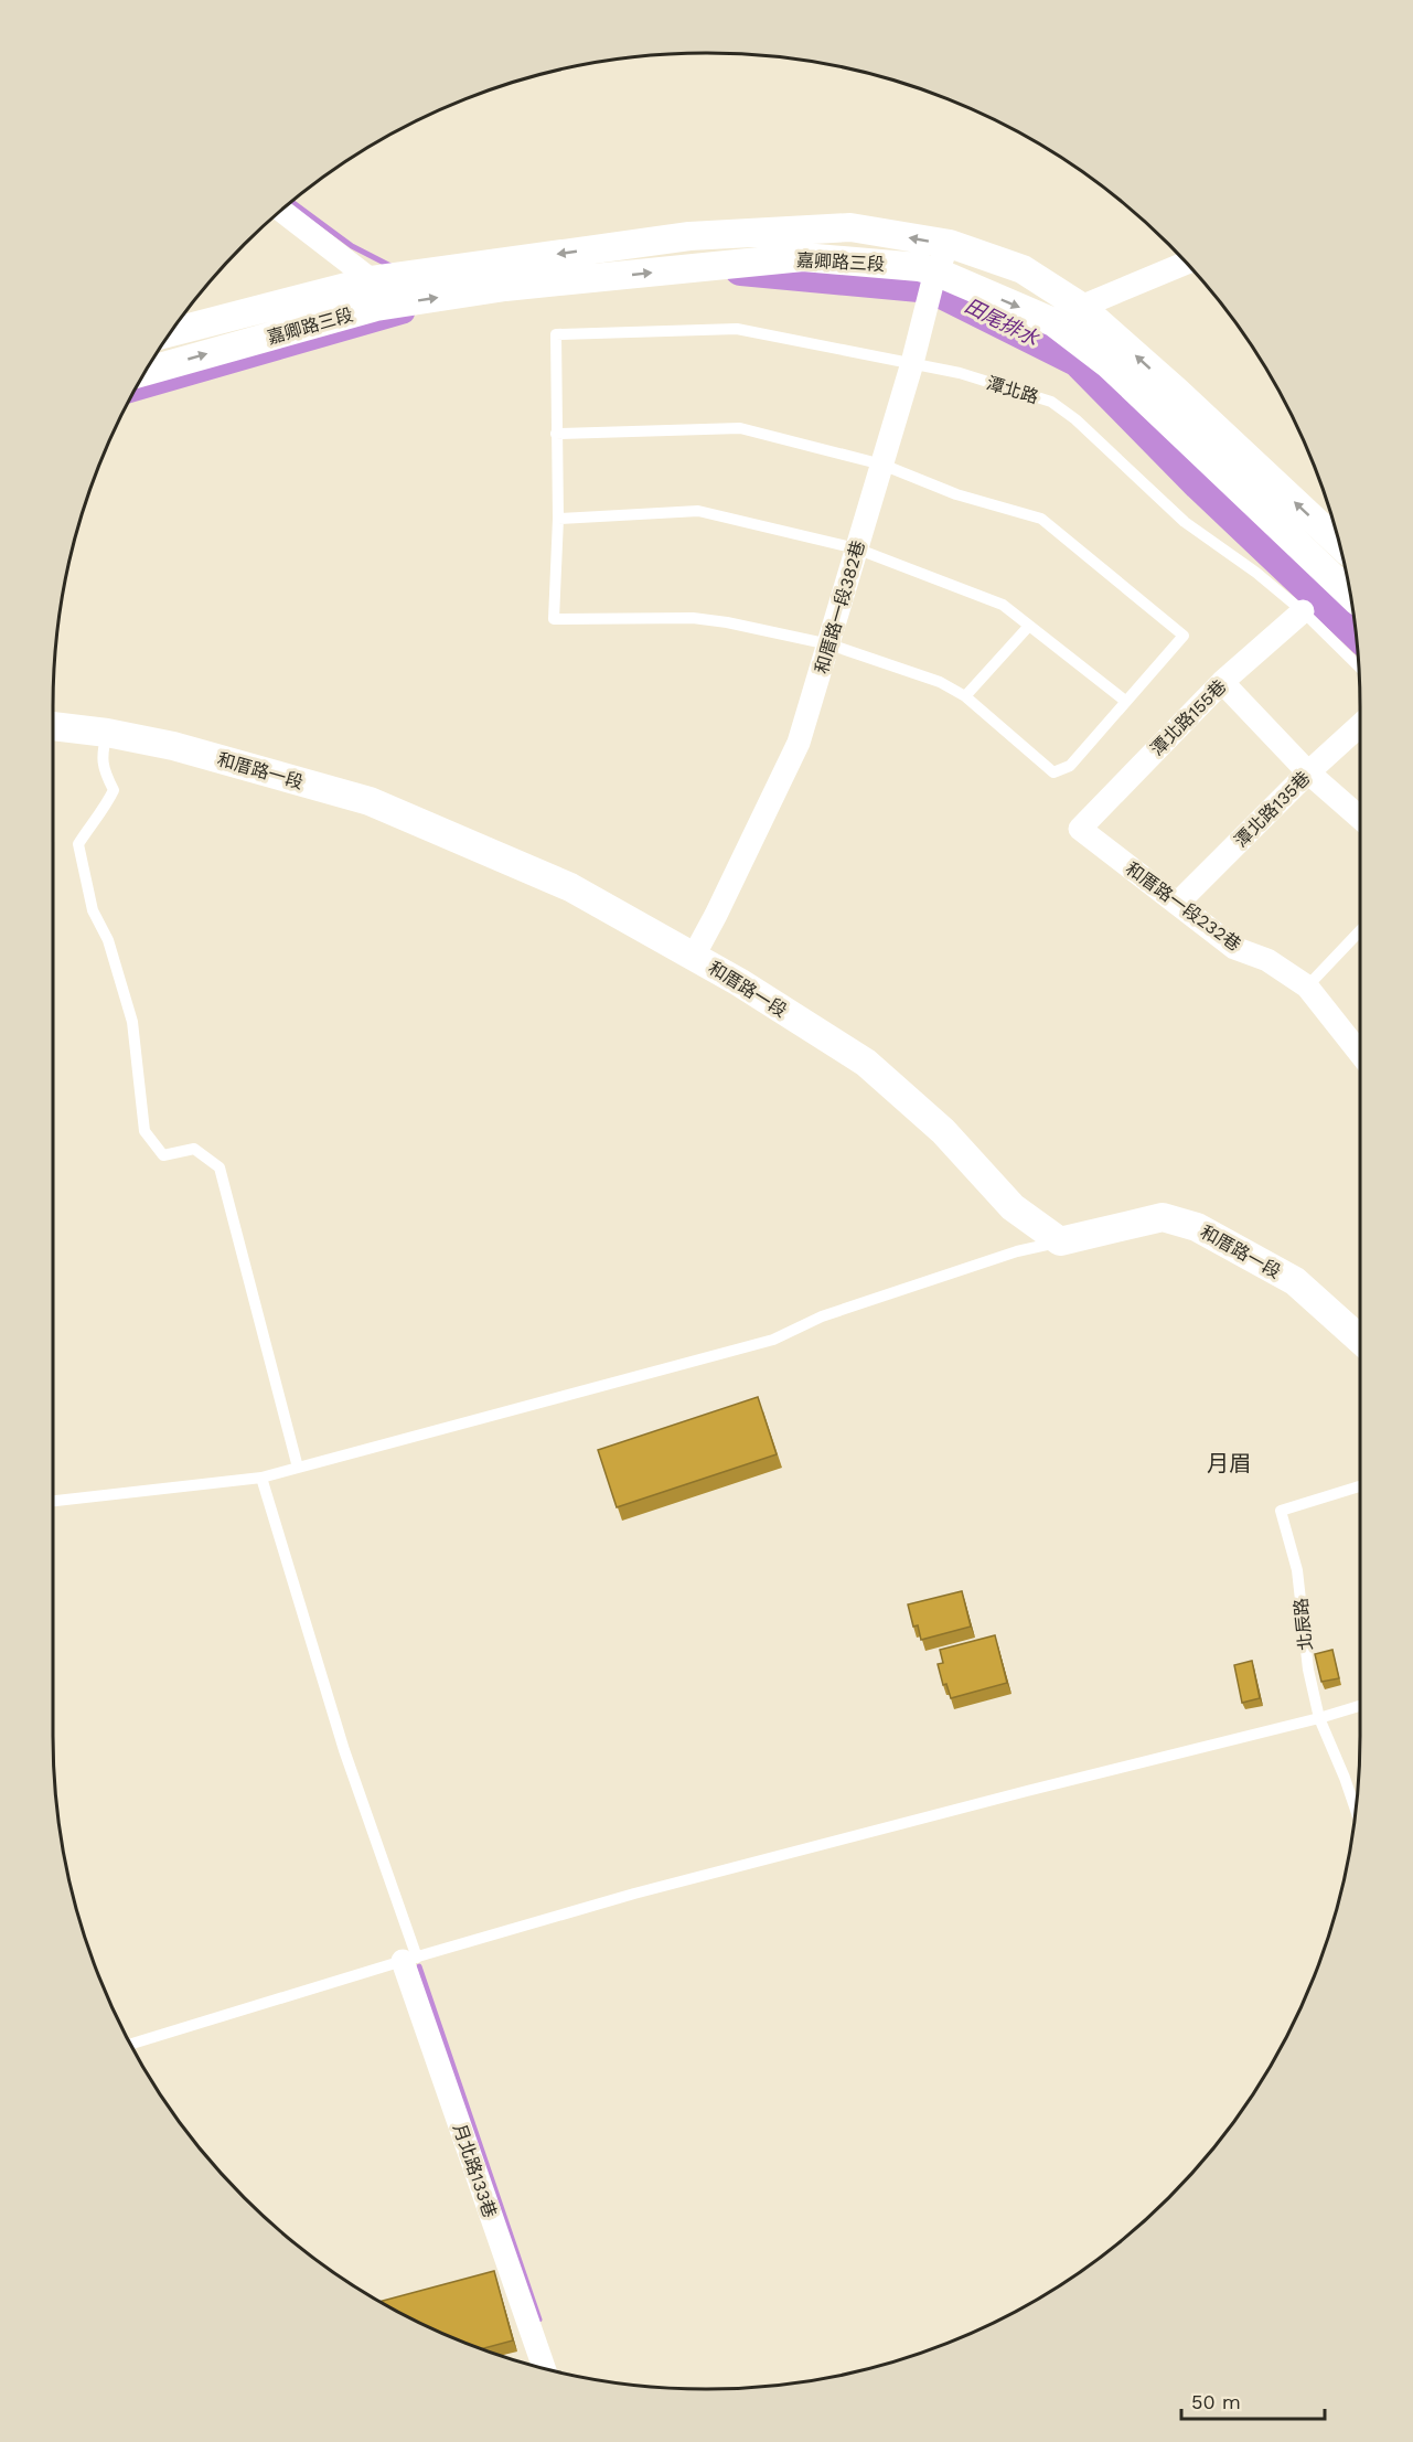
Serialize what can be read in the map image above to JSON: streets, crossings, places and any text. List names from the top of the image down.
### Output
{
  "streets": {
    "street": [
      "嘉卿路三段",
      "和厝路一段382巷",
      "潭北路155巷",
      "和厝路一段",
      "潭北路135巷",
      "和厝路一段232巷",
      "月北路133巷"
    ],
    "lane": ["潭北路", "北辰路"]
  },
  "crossings": [
    ["嘉卿路三段", "和厝路一段382巷"],
    ["潭北路", "和厝路一段382巷"],
    ["潭北路", "潭北路155巷"],
    ["和厝路一段382巷", "和厝路一段"],
    ["潭北路155巷", "和厝路一段232巷"],
    ["潭北路135巷", "和厝路一段232巷"]
  ],
  "districts": ["月眉"],
  "water": ["田尾排水"],
  "scale_bar": "50 m"
}
